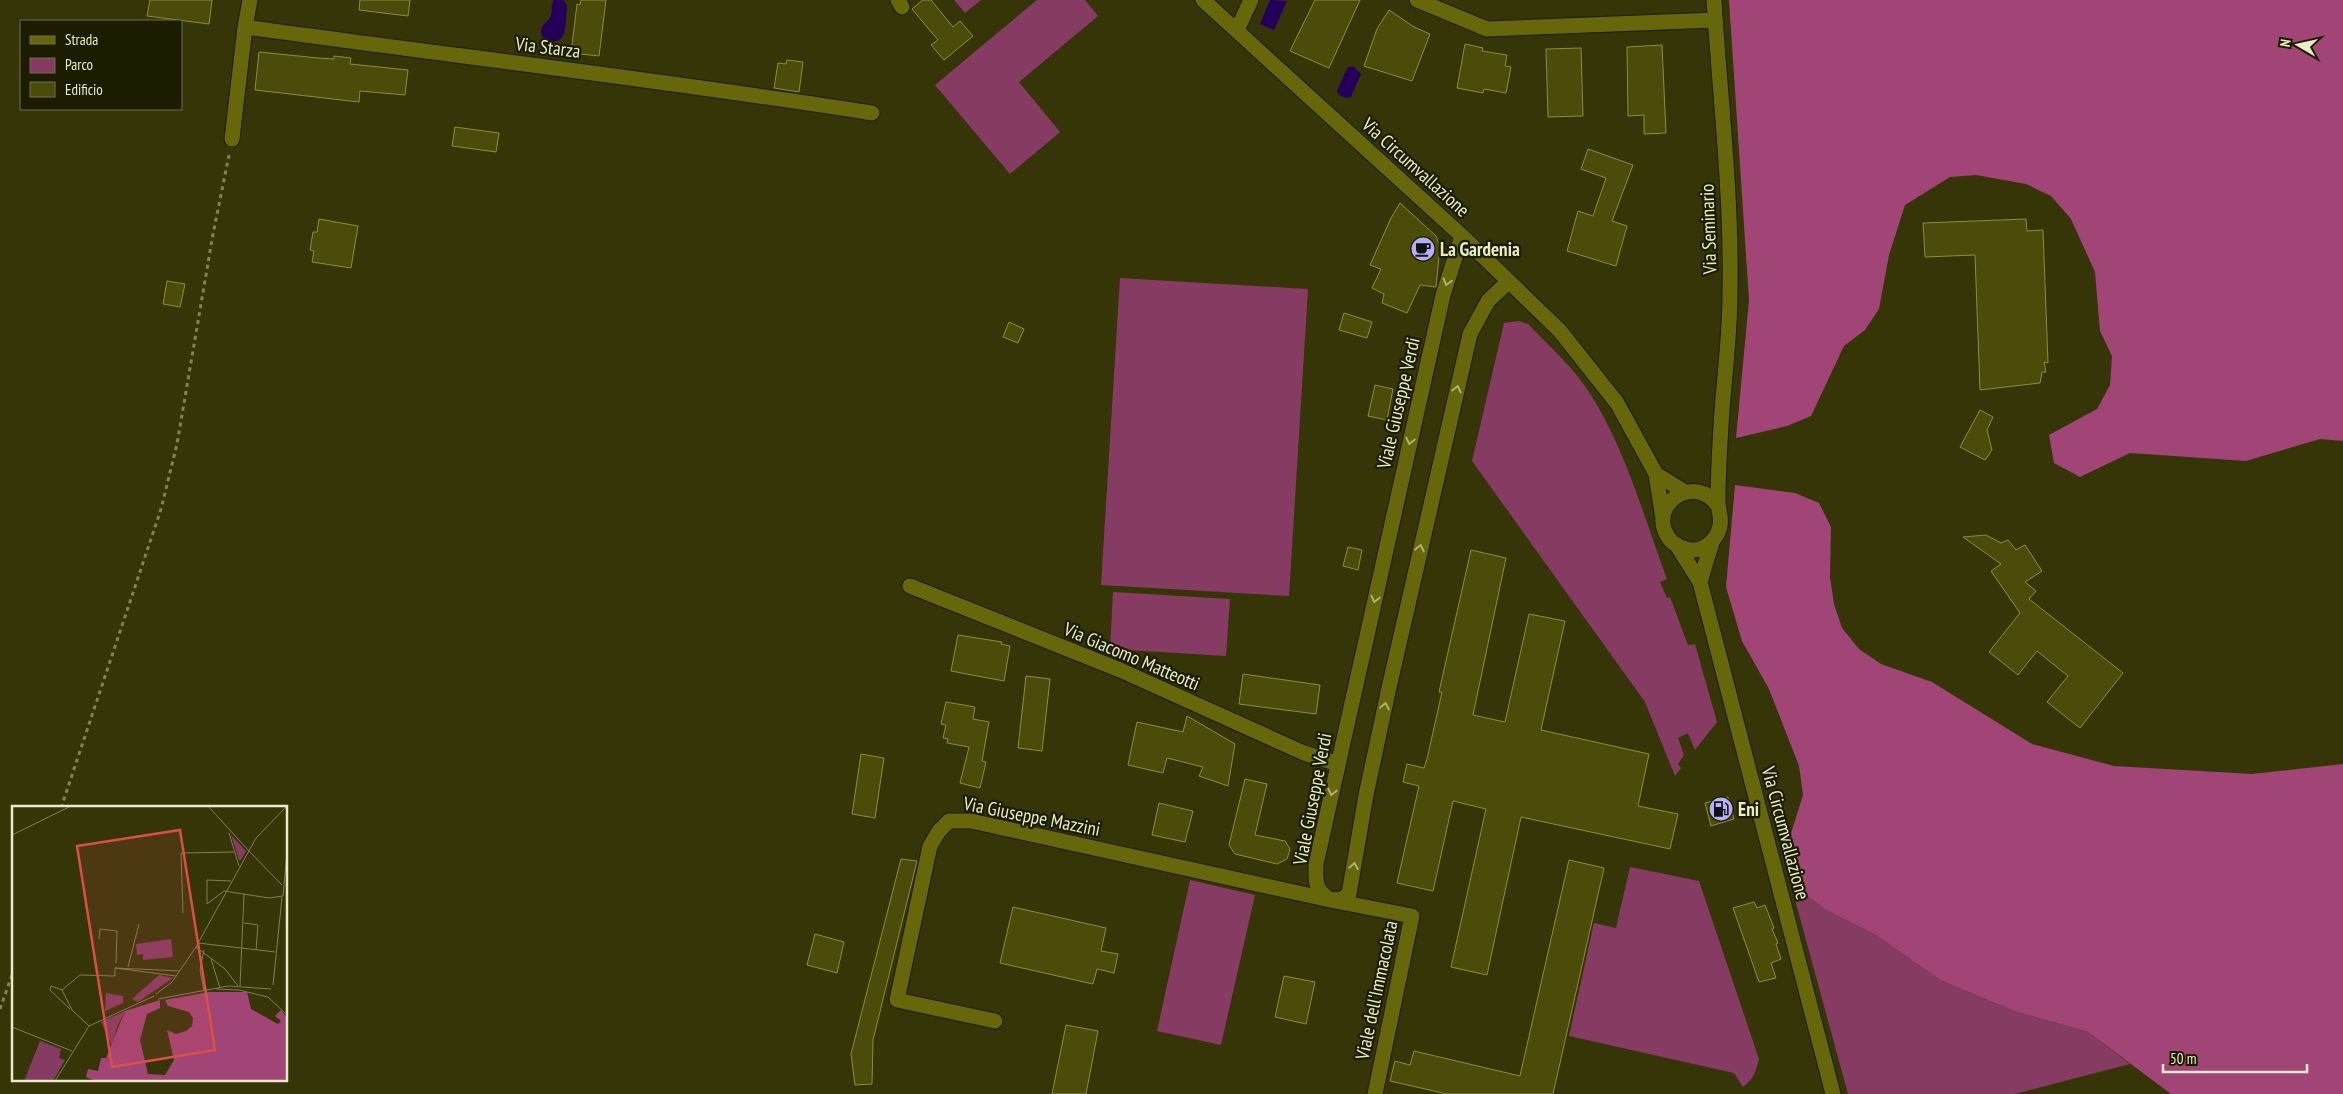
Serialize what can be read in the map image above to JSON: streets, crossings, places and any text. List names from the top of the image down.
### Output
{
  "streets": {
    "street": [
      "Via Starza",
      "Via Circumvallazione",
      "Via Seminario",
      "Viale Giuseppe Verdi",
      "Via Giacomo Matteotti",
      "Via Giuseppe Mazzini",
      "Viale dell'Immacolata"
    ]
  },
  "crossings": [
    ["Via Circumvallazione", "Via Seminario"],
    ["Via Circumvallazione", "Viale Giuseppe Verdi"],
    ["Viale Giuseppe Verdi", "Via Giacomo Matteotti"],
    ["Viale Giuseppe Verdi", "Via Giuseppe Mazzini"],
    ["Viale Giuseppe Verdi", "Viale dell'Immacolata"],
    ["Via Giuseppe Mazzini", "Viale dell'Immacolata"]
  ],
  "places": {
    "cafe": ["La Gardenia"],
    "fuel station": ["Eni"]
  },
  "legend": ["Strada", "Parco", "Edificio"],
  "scale_bar": "50 m",
  "north": "left"
}
